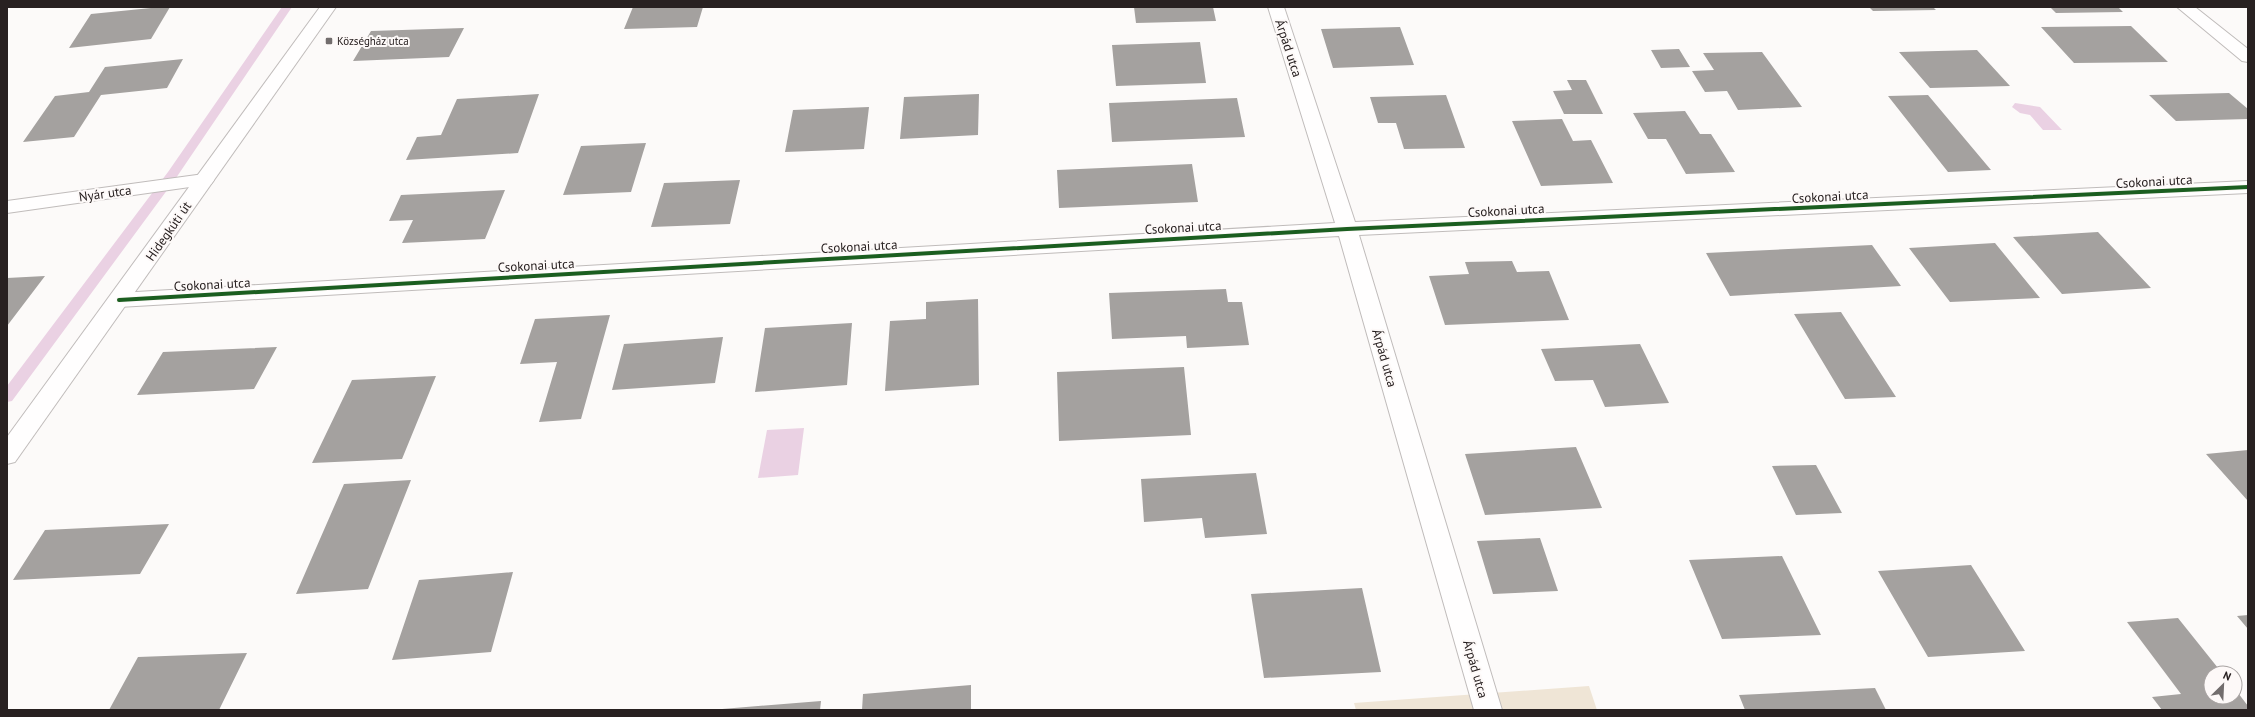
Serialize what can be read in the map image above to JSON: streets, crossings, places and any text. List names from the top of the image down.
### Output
{
  "streets": {
    "street": [
      "Árpád utca",
      "Csokonai utca",
      "Nyár utca",
      "Hidegkúti út"
    ]
  },
  "crossings": [
    ["Árpád utca", "Csokonai utca"],
    ["Csokonai utca", "Hidegkúti út"],
    ["Nyár utca", "Hidegkúti út"]
  ],
  "places": {
    "transit": ["Községház utca"]
  },
  "north": "top right"
}
